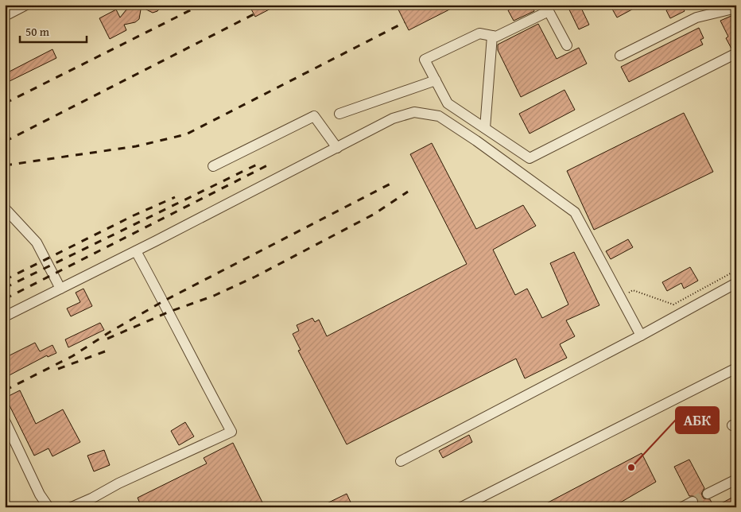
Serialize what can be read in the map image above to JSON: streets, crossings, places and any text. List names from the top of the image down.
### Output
{
  "places": ["АБК"],
  "scale_bar": "50 m"
}
